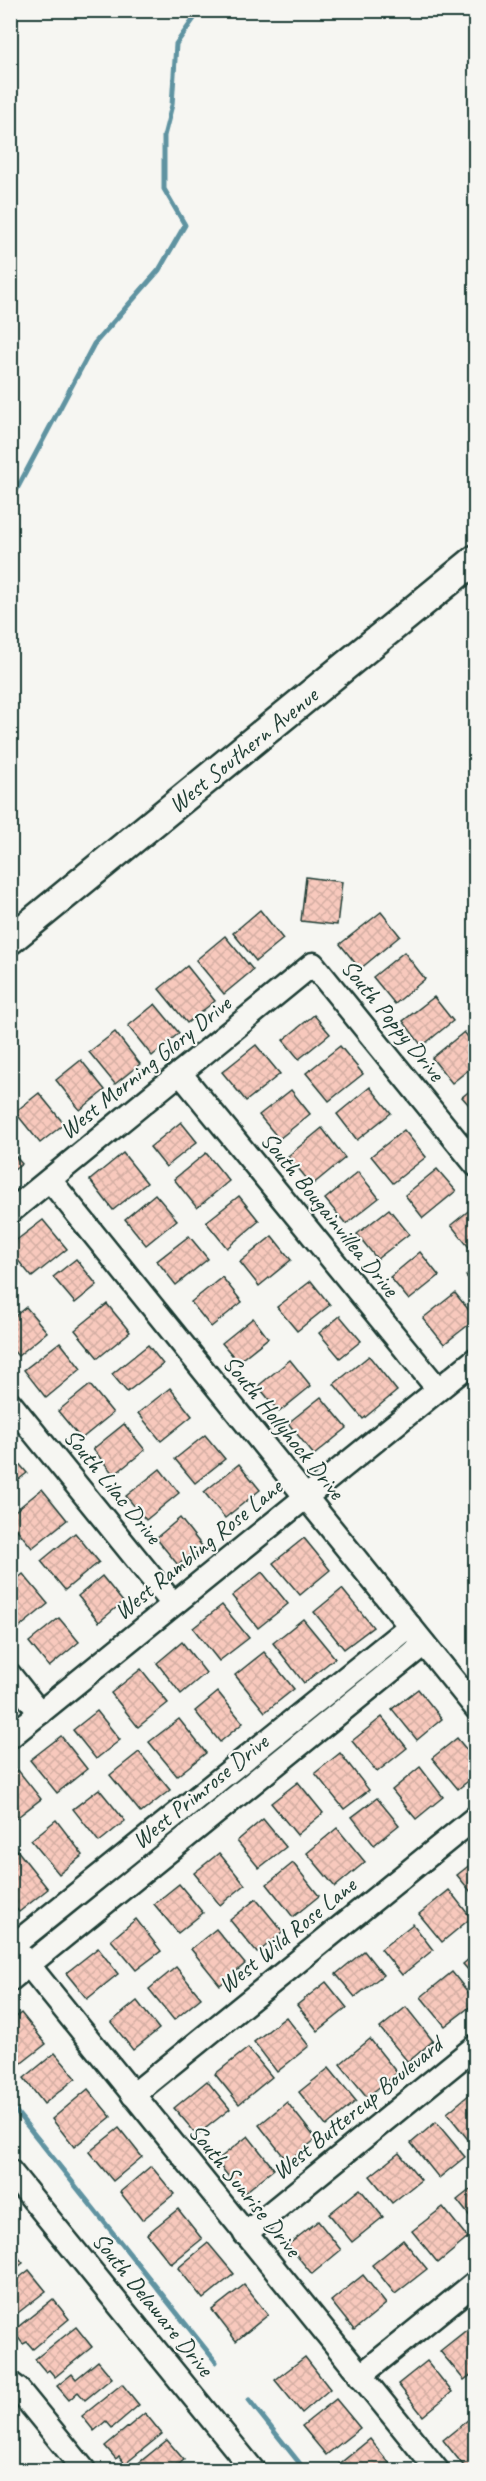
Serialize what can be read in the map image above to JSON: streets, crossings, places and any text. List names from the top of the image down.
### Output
{
  "streets": {
    "main road": ["West Southern Avenue"],
    "street": [
      "South Poppy Drive",
      "West Morning Glory Drive",
      "South Bougainvillea Drive",
      "South Hollyhock Drive",
      "South Lilac Drive",
      "West Rambling Rose Lane",
      "West Primrose Drive",
      "West Wild Rose Lane",
      "West Buttercup Boulevard",
      "South Sunrise Drive",
      "South Delaware Drive"
    ]
  },
  "crossings": [
    ["South Poppy Drive", "West Morning Glory Drive"],
    ["West Morning Glory Drive", "South Bougainvillea Drive"],
    ["West Morning Glory Drive", "South Hollyhock Drive"],
    ["South Bougainvillea Drive", "West Rambling Rose Lane"],
    ["South Hollyhock Drive", "West Rambling Rose Lane"],
    ["South Hollyhock Drive", "West Primrose Drive"],
    ["South Lilac Drive", "West Rambling Rose Lane"],
    ["West Primrose Drive", "South Sunrise Drive"],
    ["West Wild Rose Lane", "South Sunrise Drive"],
    ["West Buttercup Boulevard", "South Sunrise Drive"]
  ]
}
